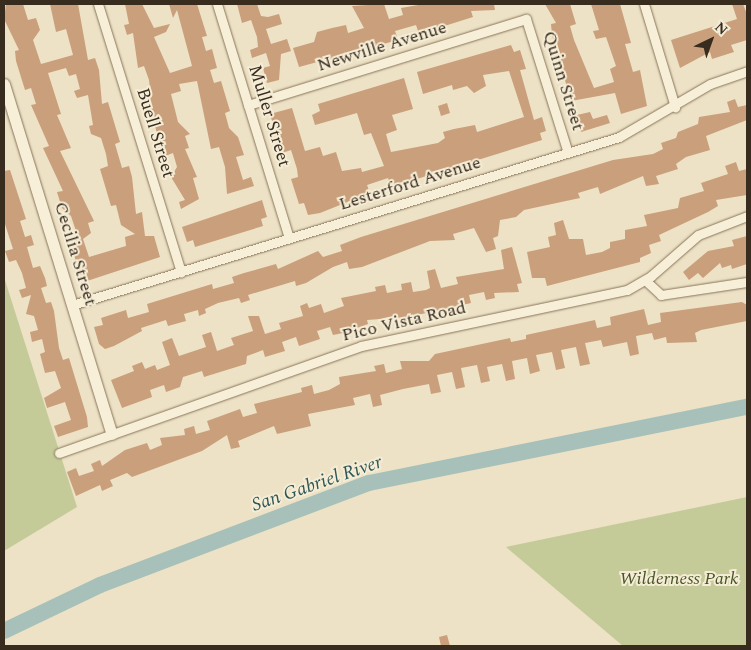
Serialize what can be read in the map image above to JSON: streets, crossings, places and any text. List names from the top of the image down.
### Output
{
  "streets": {
    "street": [
      "Newville Avenue",
      "Quinn Street",
      "Muller Street",
      "Buell Street",
      "Lesterford Avenue",
      "Cecilia Street",
      "Pico Vista Road"
    ]
  },
  "crossings": [
    ["Newville Avenue", "Quinn Street"],
    ["Newville Avenue", "Muller Street"],
    ["Quinn Street", "Lesterford Avenue"],
    ["Muller Street", "Lesterford Avenue"],
    ["Buell Street", "Lesterford Avenue"],
    ["Lesterford Avenue", "Cecilia Street"],
    ["Cecilia Street", "Pico Vista Road"]
  ],
  "water": ["San Gabriel River"],
  "parks": ["Wilderness Park"],
  "north": "top right"
}
